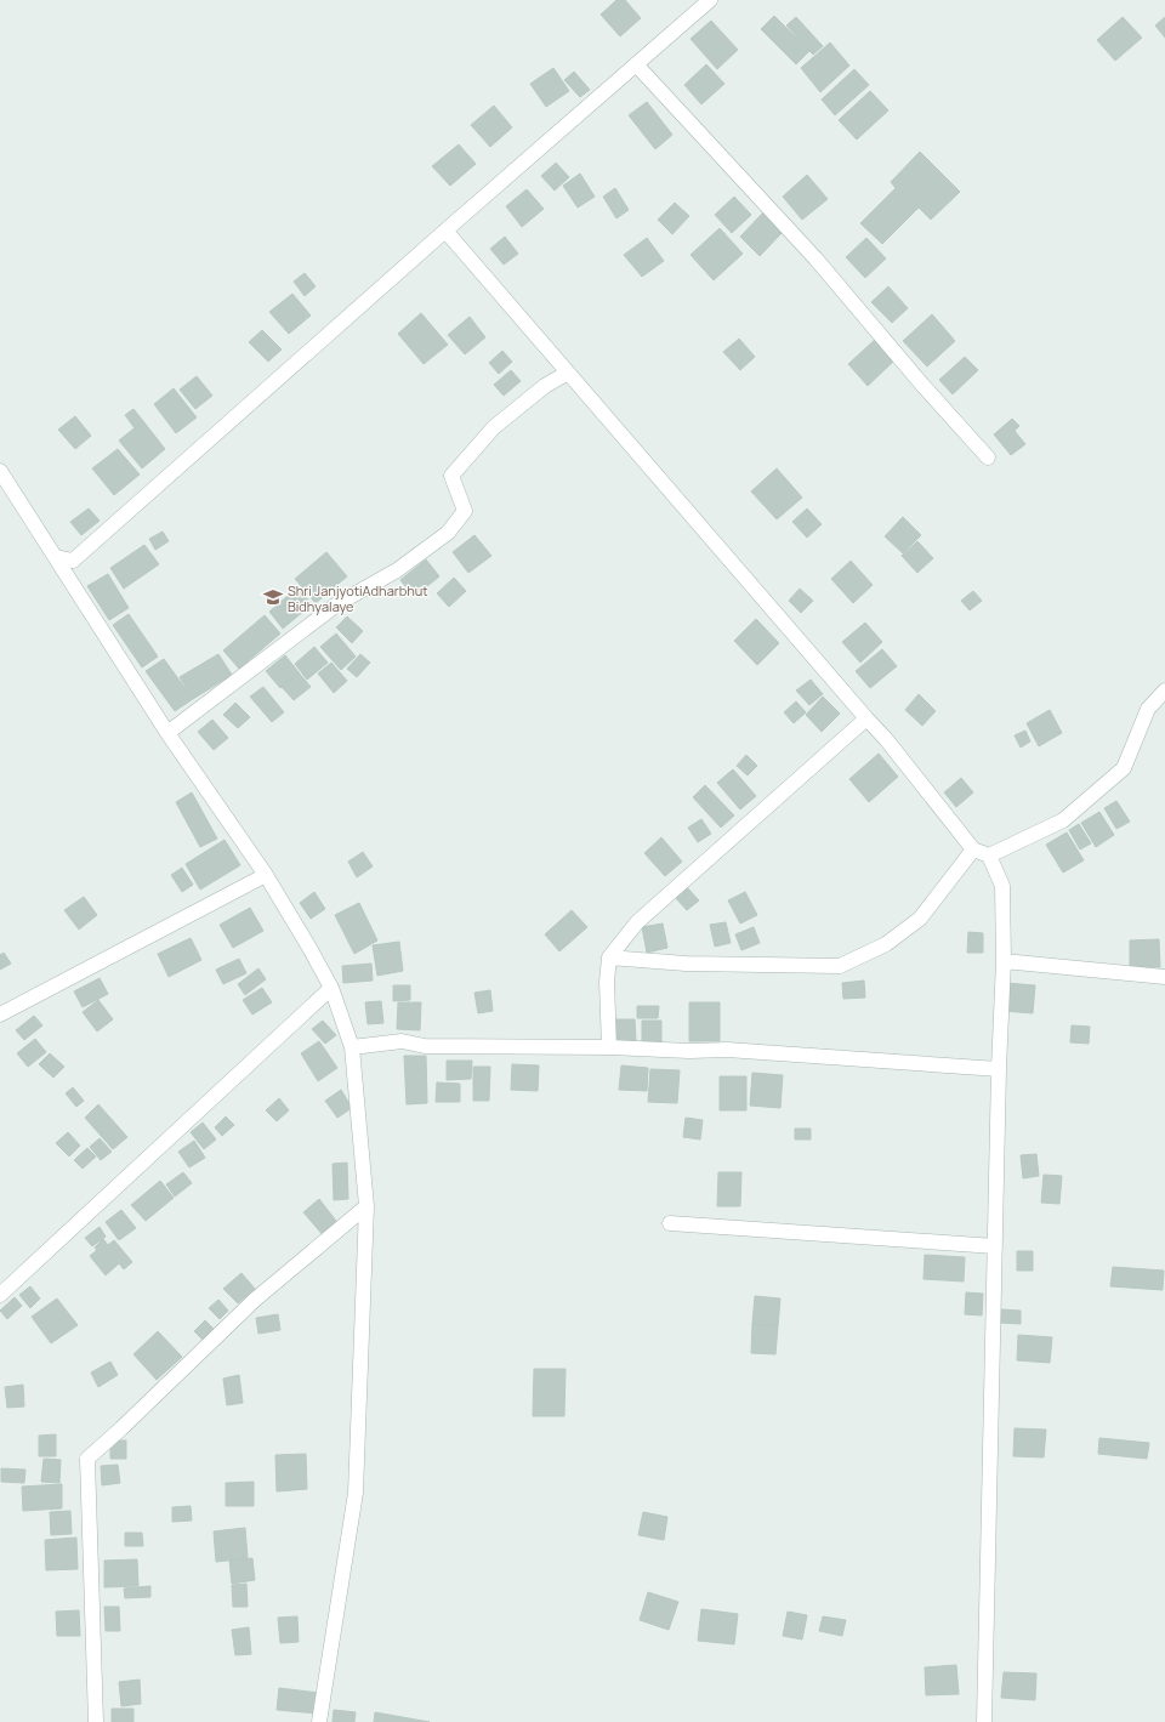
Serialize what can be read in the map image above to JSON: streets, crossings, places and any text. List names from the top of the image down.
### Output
{
  "places": {
    "school or university": ["Shri JanjyotiAdharbhut Bidhyalaye"]
  }
}
